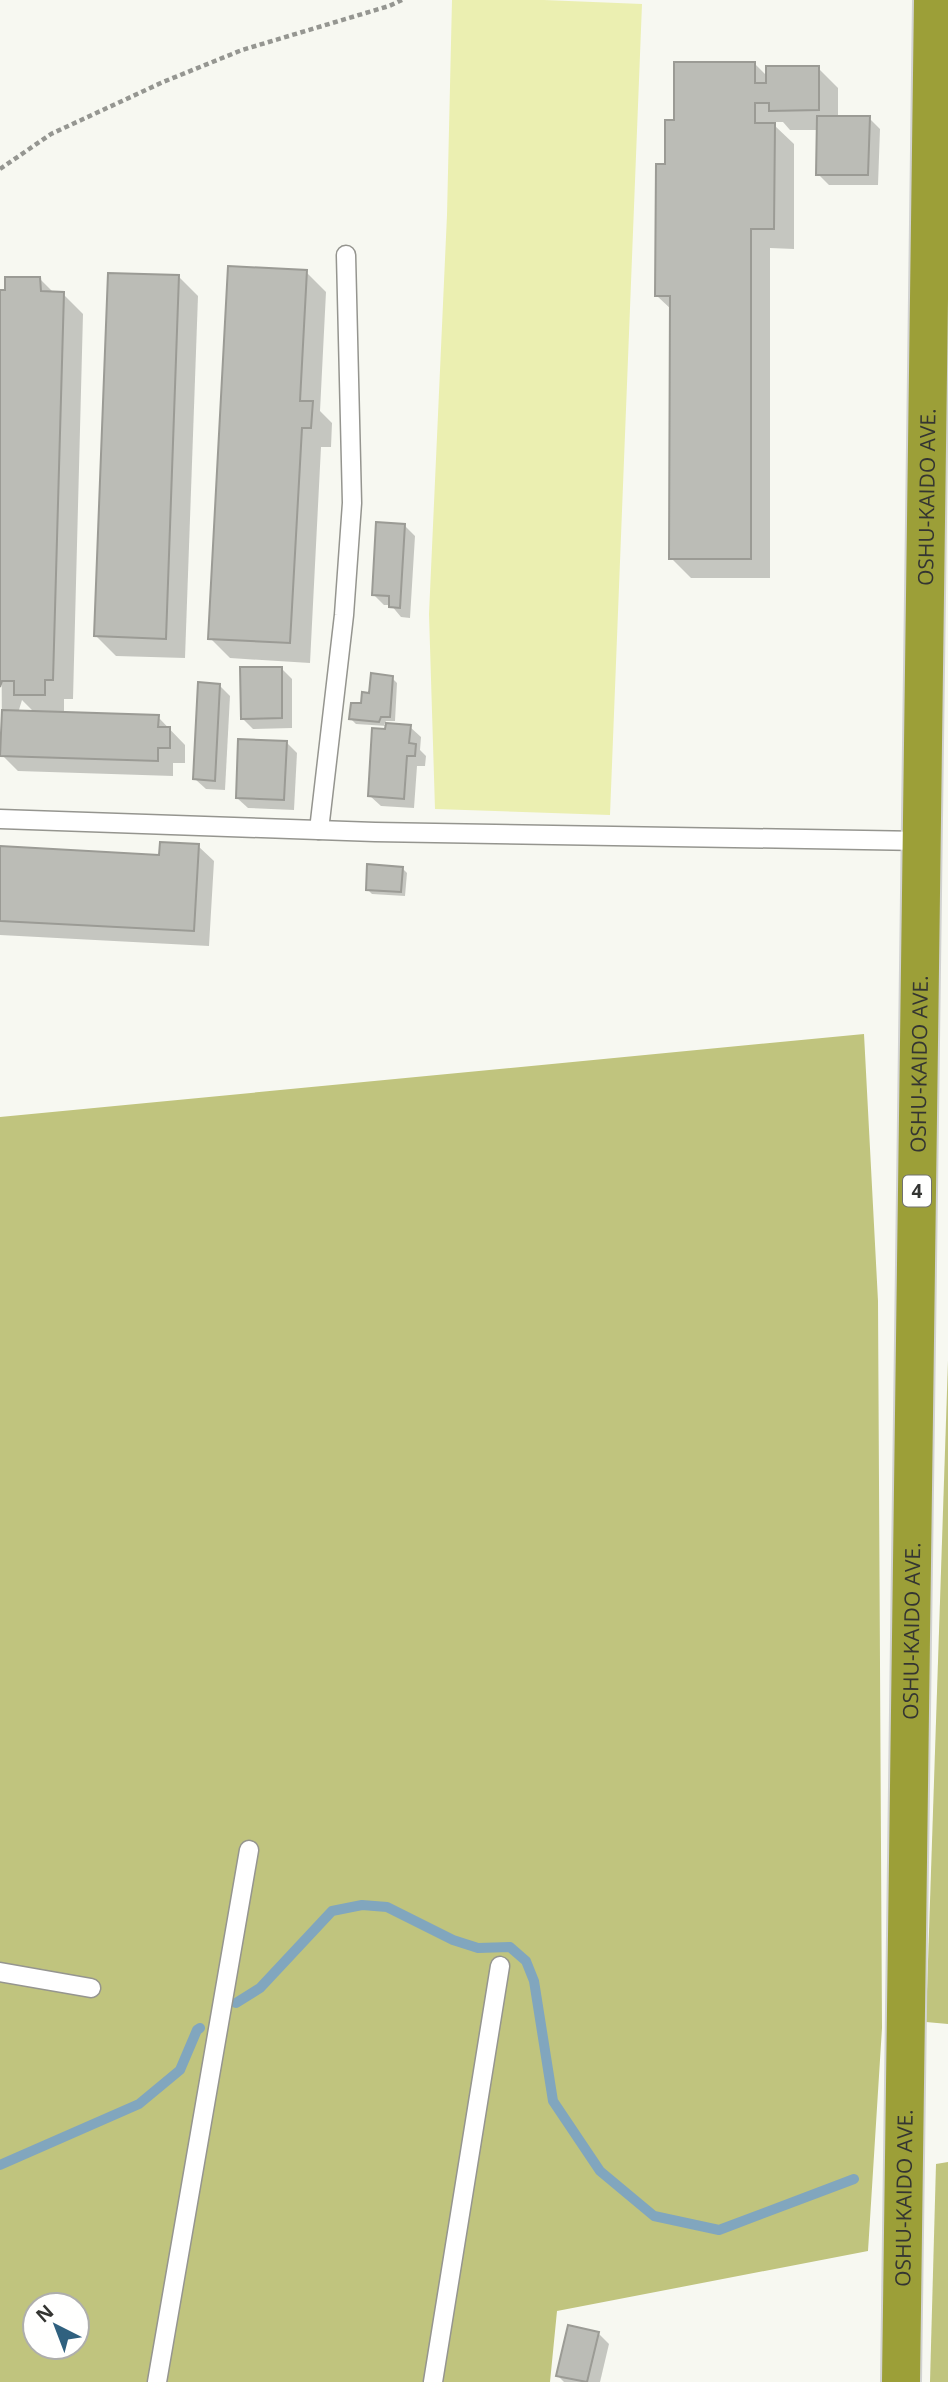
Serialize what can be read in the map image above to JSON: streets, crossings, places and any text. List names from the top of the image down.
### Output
{
  "streets": {
    "highway": ["OSHU-KAIDO AVE.", "4"]
  },
  "north": "top left"
}
